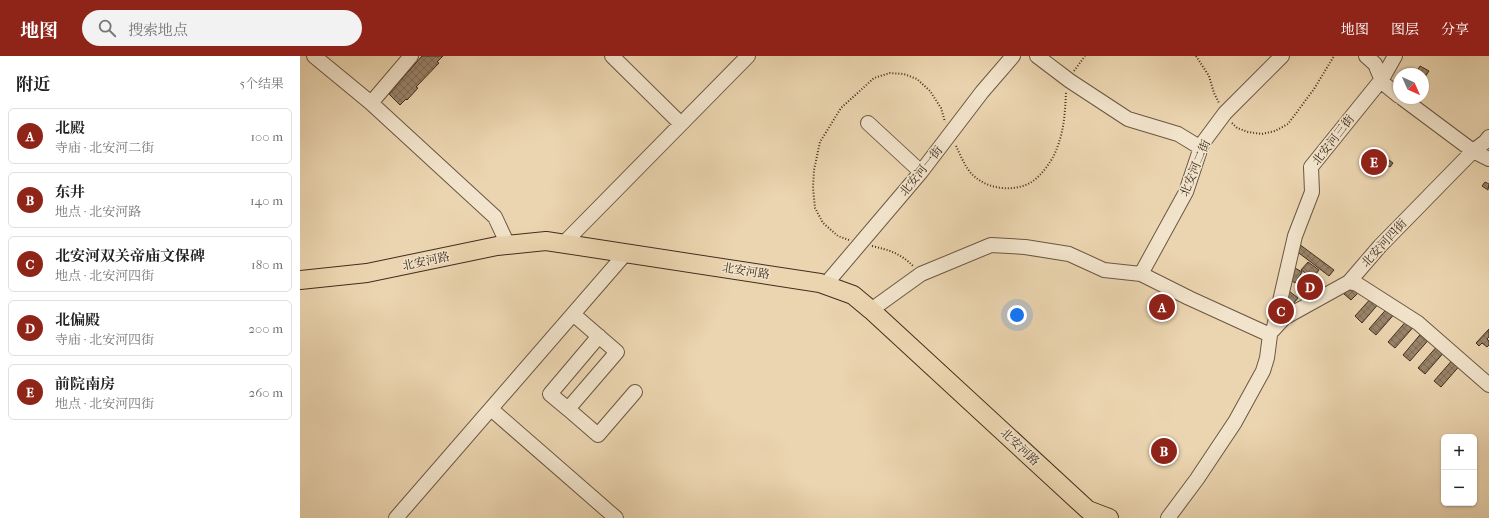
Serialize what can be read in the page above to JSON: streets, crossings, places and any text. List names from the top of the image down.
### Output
{
  "streets": {
    "main road": ["北安河路"],
    "street": [
      "北安河三街",
      "北安河二街",
      "北安河一街",
      "北安河四街"
    ]
  },
  "crossings": [
    ["北安河三街", "北安河四街"],
    ["北安河一街", "北安河路"]
  ],
  "north": "bottom right",
  "page": {
    "header": "地图",
    "search": "搜索地点",
    "nav": ["地图", "图层", "分享"],
    "heading": ["附近", "5个结果"],
    "list": [
      {
        "mark": "A",
        "name": "北殿",
        "note": "寺庙 · 北安河二街",
        "value": "100 m"
      },
      {
        "mark": "B",
        "name": "东井",
        "note": "地点 · 北安河路",
        "value": "140 m"
      },
      {
        "mark": "C",
        "name": "北安河双关帝庙文保碑",
        "note": "地点 · 北安河四街",
        "value": "180 m"
      },
      {
        "mark": "D",
        "name": "北偏殿",
        "note": "寺庙 · 北安河四街",
        "value": "200 m"
      },
      {
        "mark": "E",
        "name": "前院南房",
        "note": "地点 · 北安河四街",
        "value": "260 m"
      }
    ],
    "pins": [
      "E",
      "D",
      "A",
      "C",
      "B"
    ],
    "map_buttons": ["+", "−"]
  }
}
